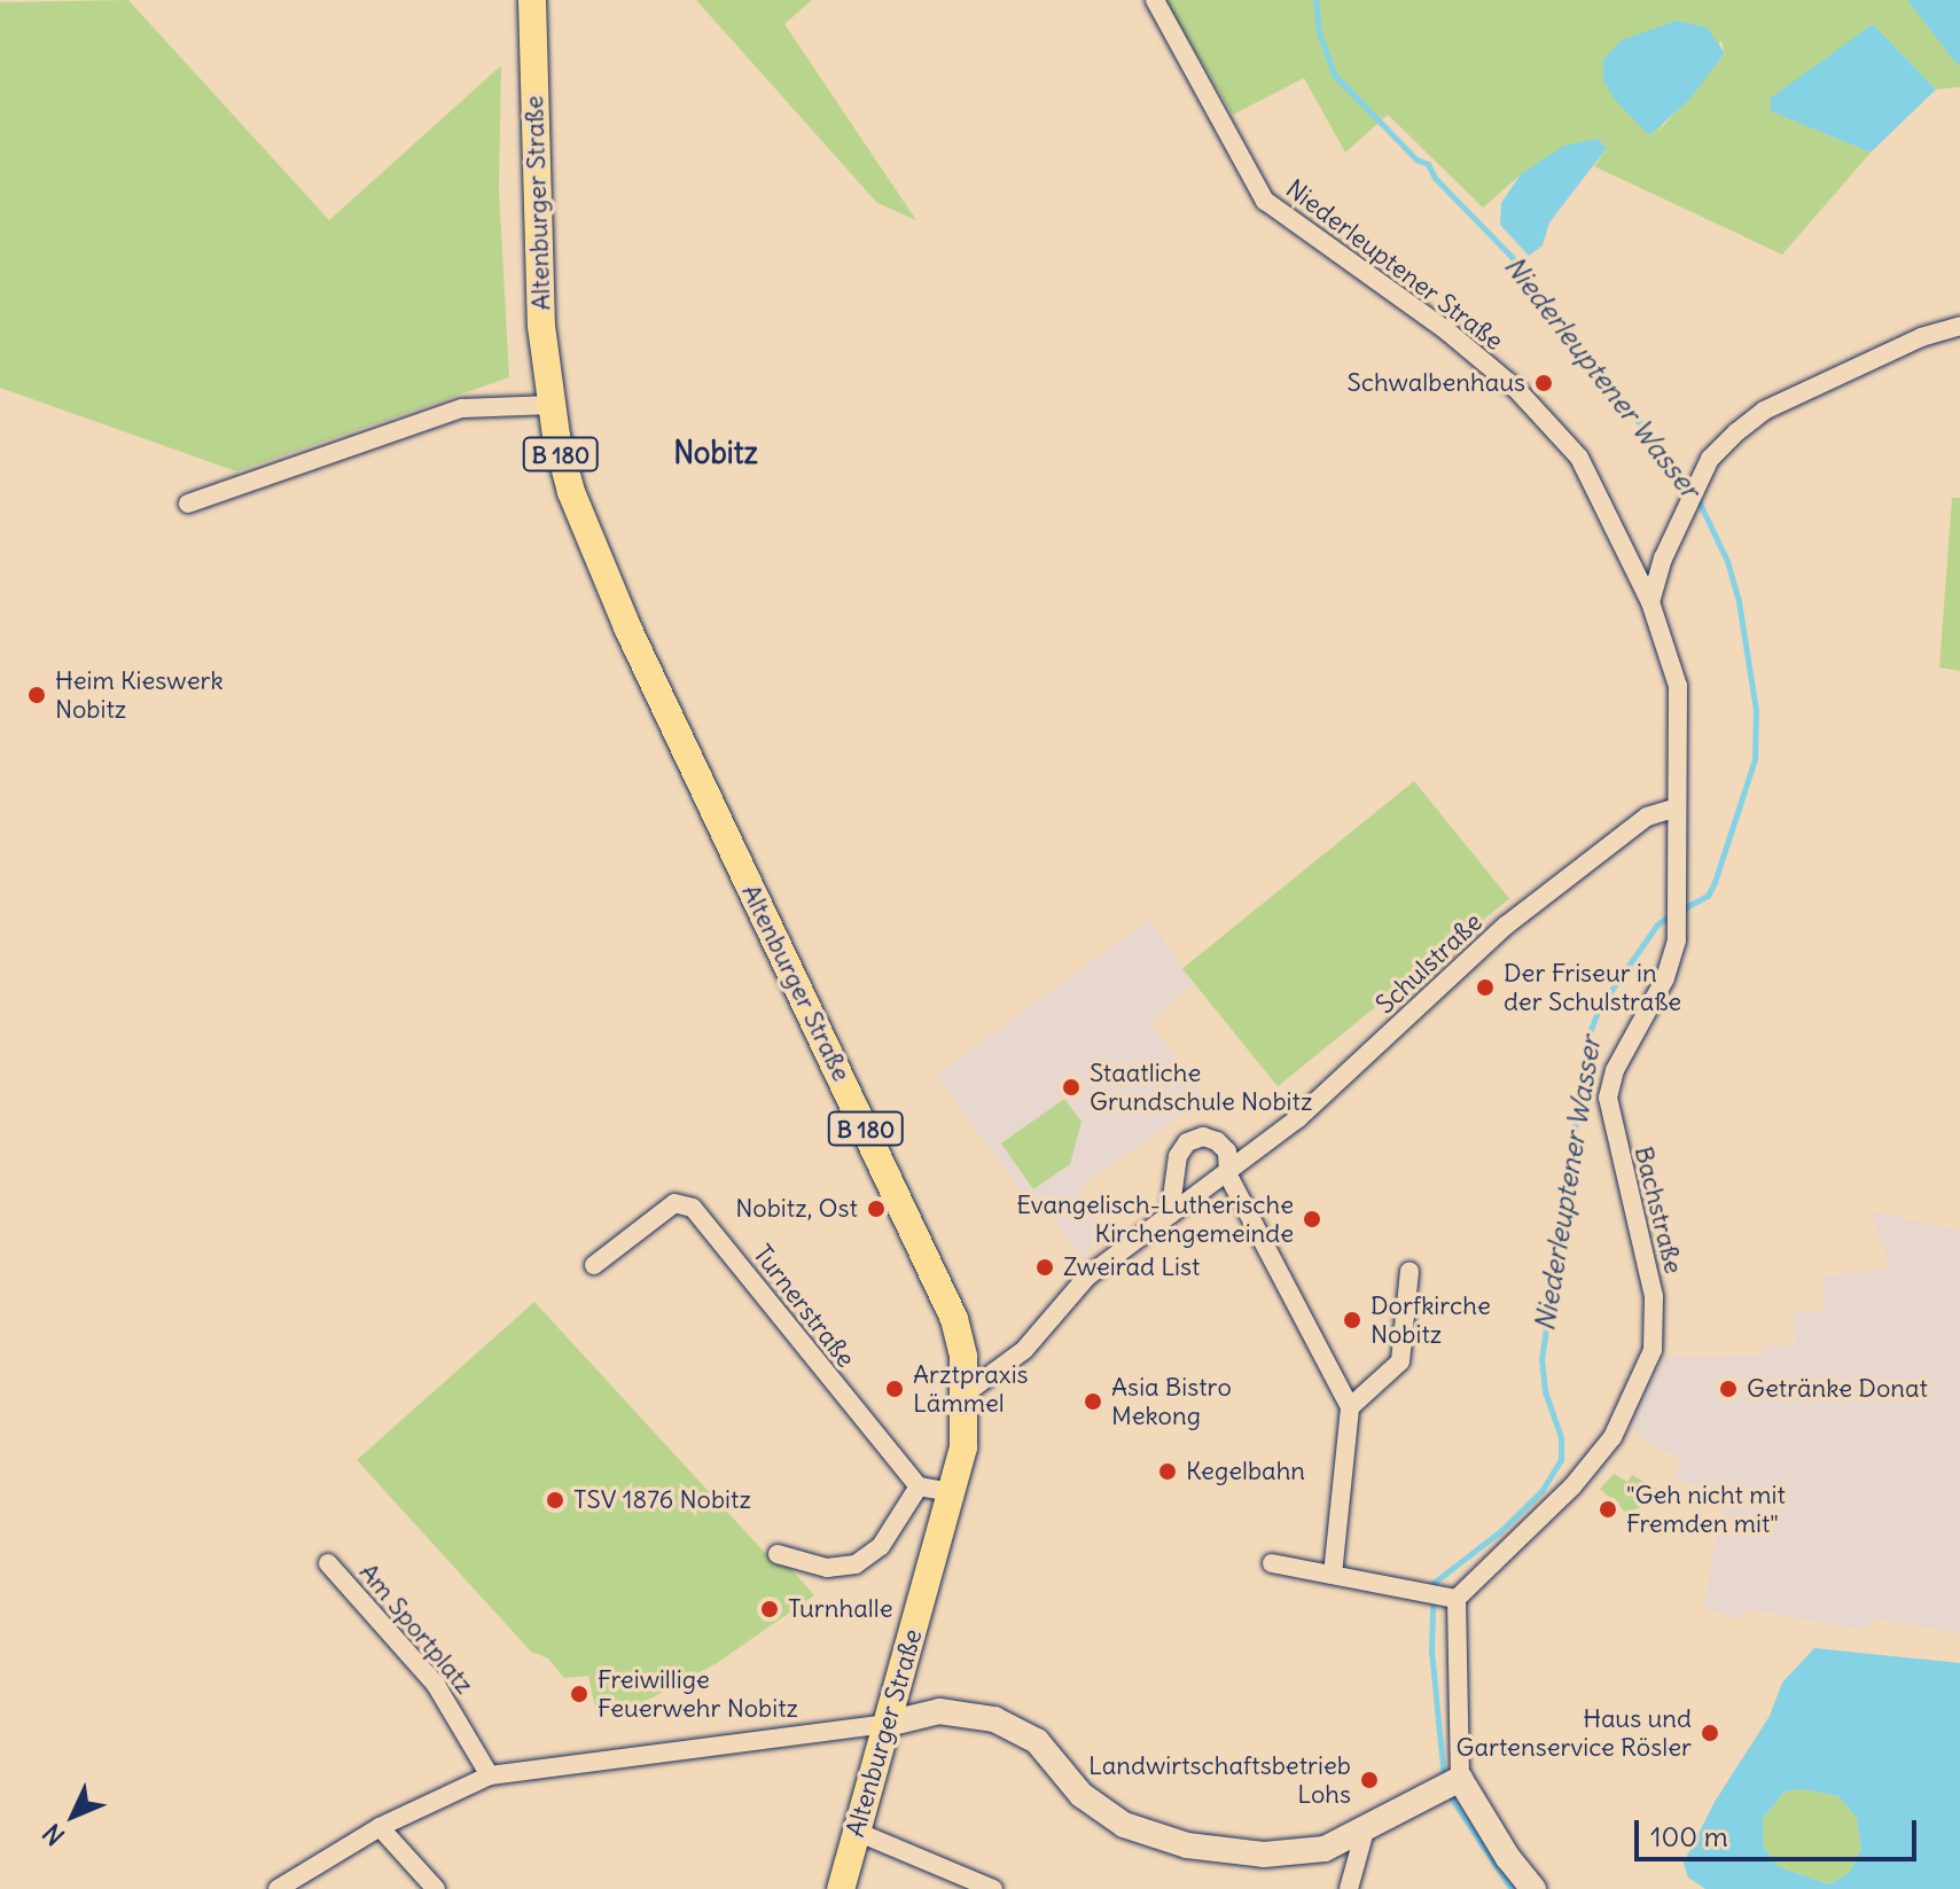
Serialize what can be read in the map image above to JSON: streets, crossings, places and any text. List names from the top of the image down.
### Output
{
  "streets": {
    "main road": ["Altenburger Straße", "B 180"],
    "street": [
      "Niederleuptener Straße",
      "Schulstraße",
      "Bachstraße",
      "Turnerstraße",
      "Am Sportplatz"
    ]
  },
  "crossings": [
    ["Altenburger Straße", "Schulstraße"],
    ["Niederleuptener Straße", "Bachstraße"],
    ["Schulstraße", "Bachstraße"]
  ],
  "districts": ["Nobitz"],
  "water": ["Niederleuptener Wasser"],
  "places": [
    "Schwalbenhaus",
    "Heim Kieswerk Nobitz",
    "Der Friseur in der Schulstraße",
    "Staatliche Grundschule Nobitz",
    "Nobitz, Ost",
    "Evangelisch-Lutherische Kirchengemeinde",
    "Zweirad List",
    "Dorfkirche Nobitz",
    "Arztpraxis Lämmel",
    "Getränke Donat",
    "Asia Bistro Mekong",
    "Kegelbahn",
    "TSV 1876 Nobitz",
    "\"Geh nicht mit Fremden mit\"",
    "Turnhalle",
    "Freiwillige Feuerwehr Nobitz",
    "Haus und Gartenservice Rösler",
    "Landwirtschaftsbetrieb Lohs"
  ],
  "scale_bar": "100 m",
  "north": "bottom left"
}
